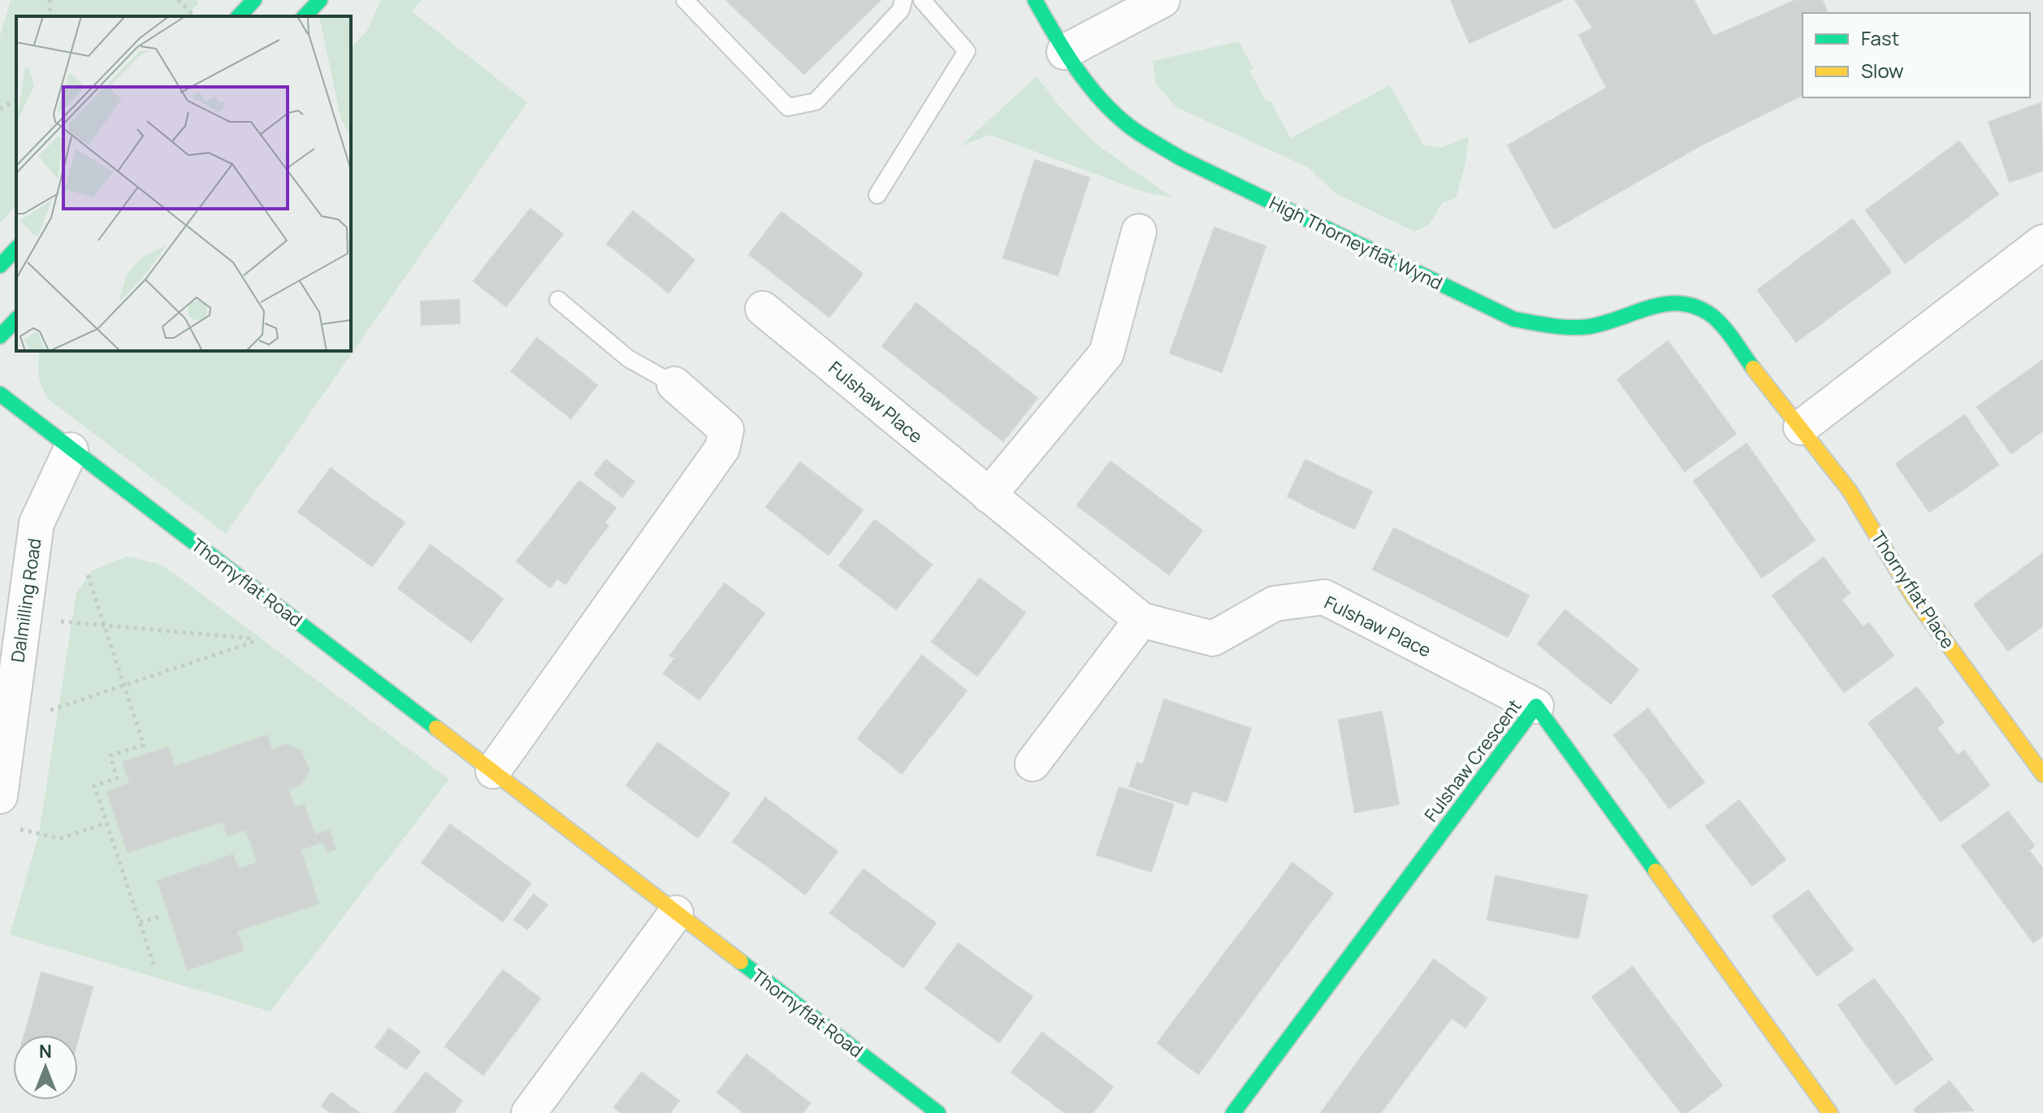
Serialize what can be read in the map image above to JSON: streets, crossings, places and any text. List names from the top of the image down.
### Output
{
  "streets": {
    "street": [
      "High Thorneyflat Wynd",
      "Fulshaw Place",
      "Thornyflat Road",
      "Thornyflat Place",
      "Dalmilling Road",
      "Fulshaw Crescent"
    ]
  },
  "crossings": [
    ["High Thorneyflat Wynd", "Thornyflat Place"],
    ["Fulshaw Place", "Fulshaw Crescent"],
    ["Thornyflat Road", "Dalmilling Road"]
  ],
  "legend": ["Fast", "Slow"],
  "north": "top"
}
